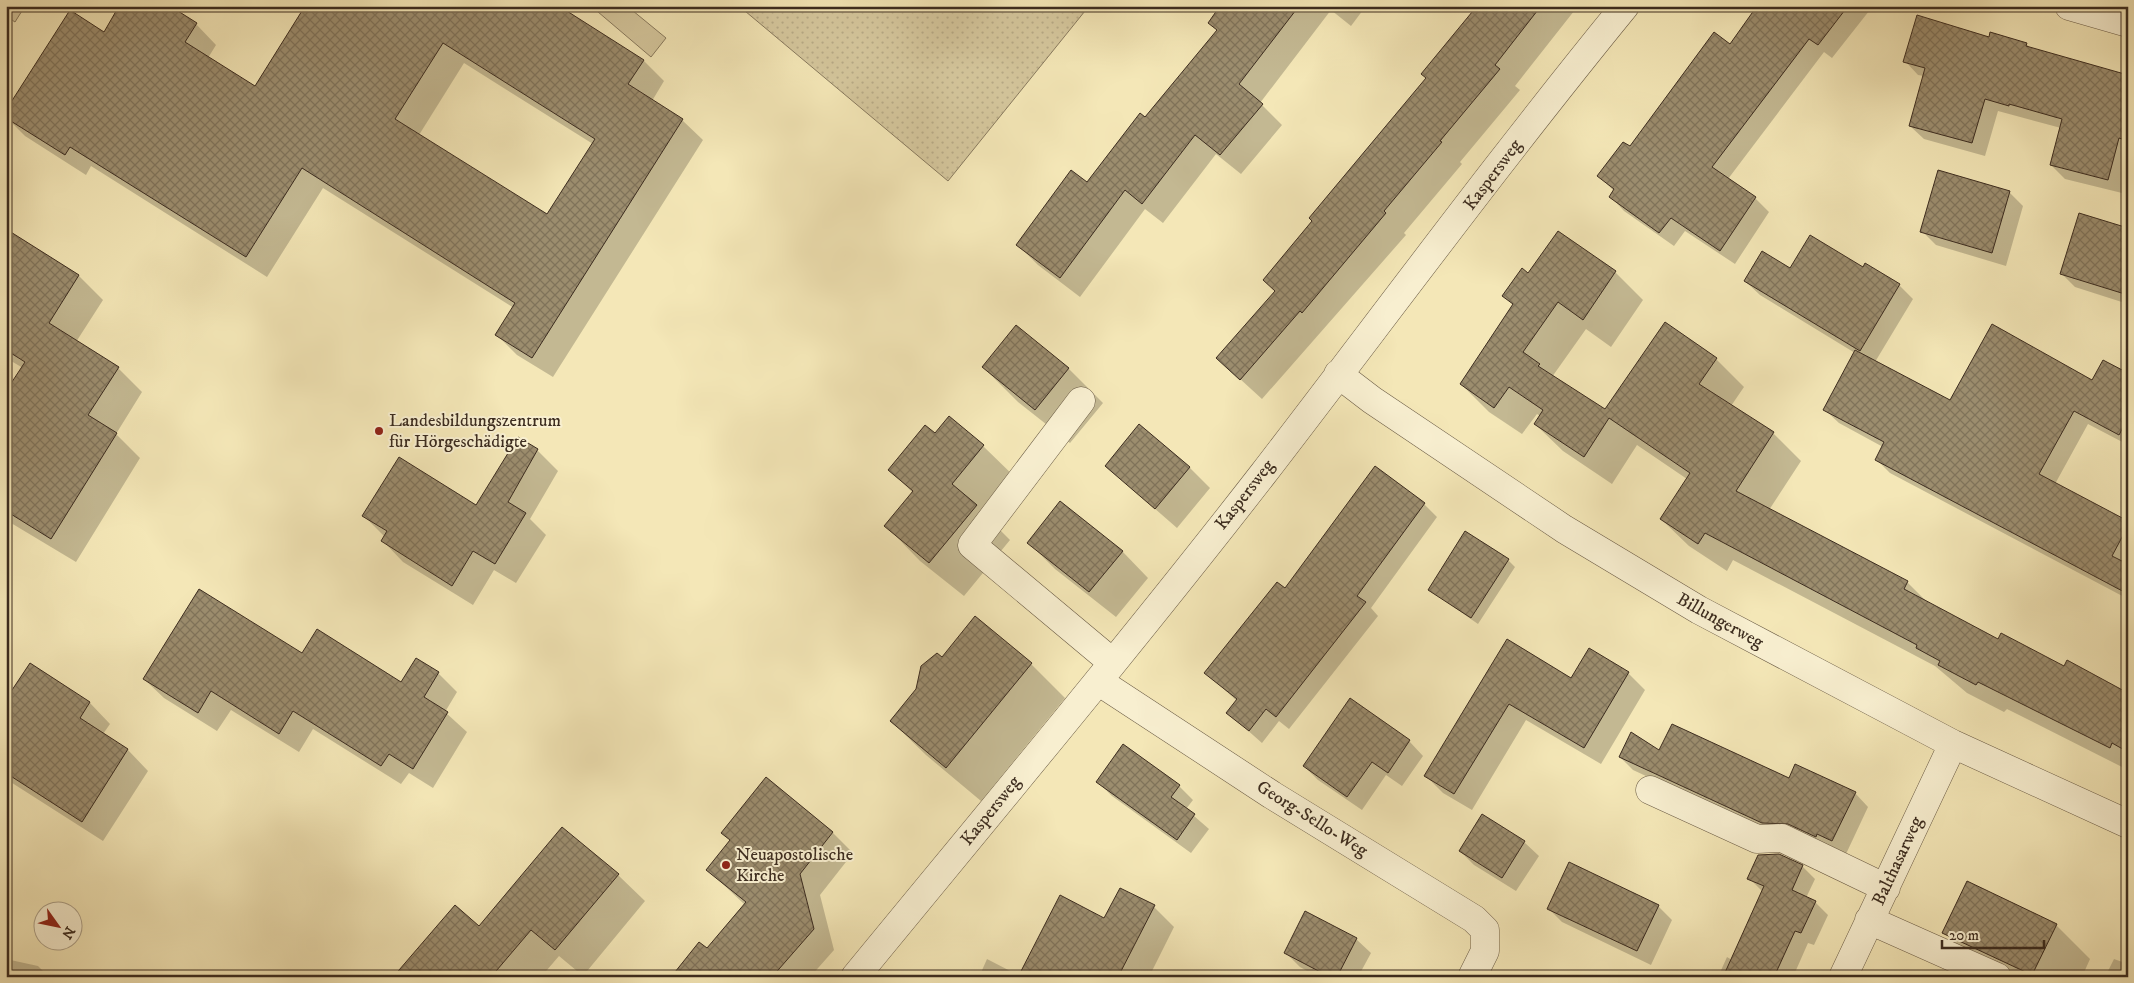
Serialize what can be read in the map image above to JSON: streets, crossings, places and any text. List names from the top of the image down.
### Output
{
  "streets": {
    "street": [
      "Kaspersweg",
      "Billungerweg",
      "Georg-Sello-Weg",
      "Balthasarweg"
    ]
  },
  "crossings": [
    ["Kaspersweg", "Billungerweg"],
    ["Kaspersweg", "Georg-Sello-Weg"],
    ["Billungerweg", "Balthasarweg"]
  ],
  "places": ["Landesbildungszentrum für Hörgeschädigte", "Neuapostolische Kirche"],
  "scale_bar": "20 m",
  "north": "bottom right"
}
